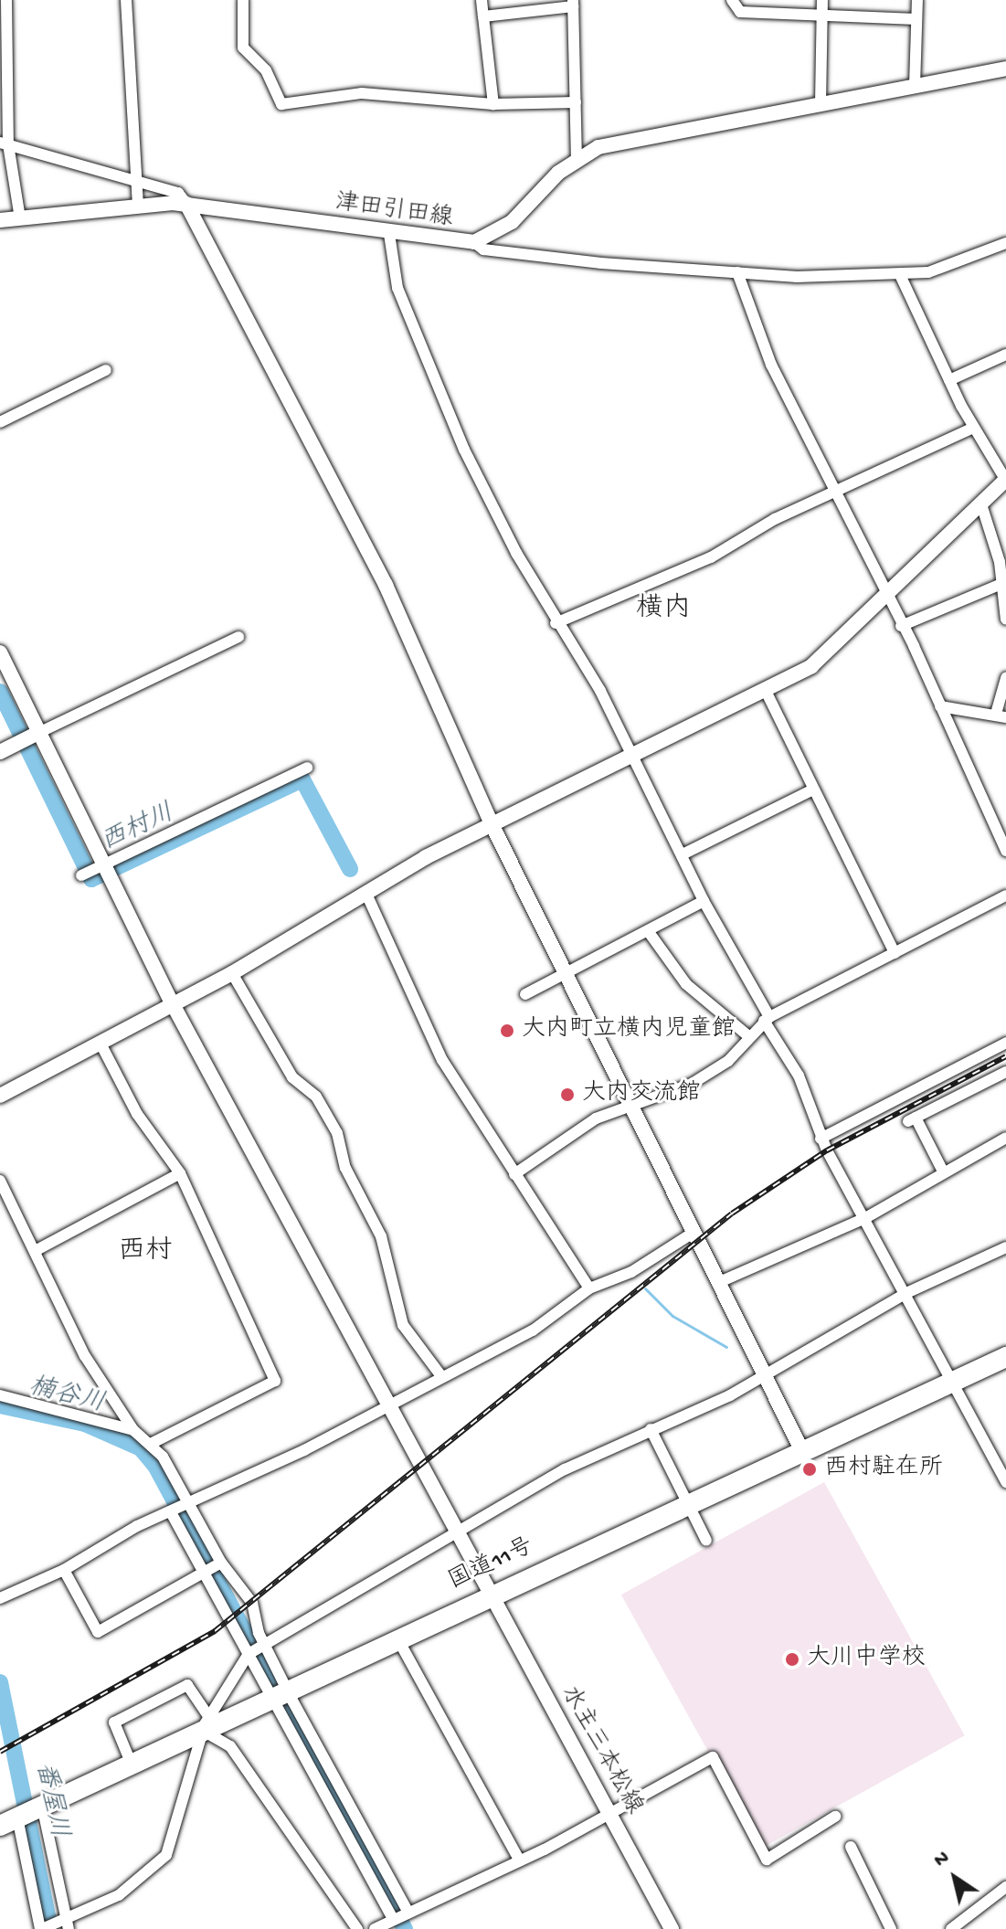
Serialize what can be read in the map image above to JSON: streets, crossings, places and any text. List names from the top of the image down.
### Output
{
  "streets": {
    "highway": ["国道11号"],
    "street": ["津田引田線", "水主三本松線"]
  },
  "crossings": [
    ["国道11号", "水主三本松線"]
  ],
  "districts": ["横内", "西村"],
  "water": ["西村川", "楠谷川", "番屋川"],
  "places": [
    "大内町立横内児童館",
    "大内交流館",
    "西村駐在所",
    "大川中学校"
  ],
  "north": "top left"
}
